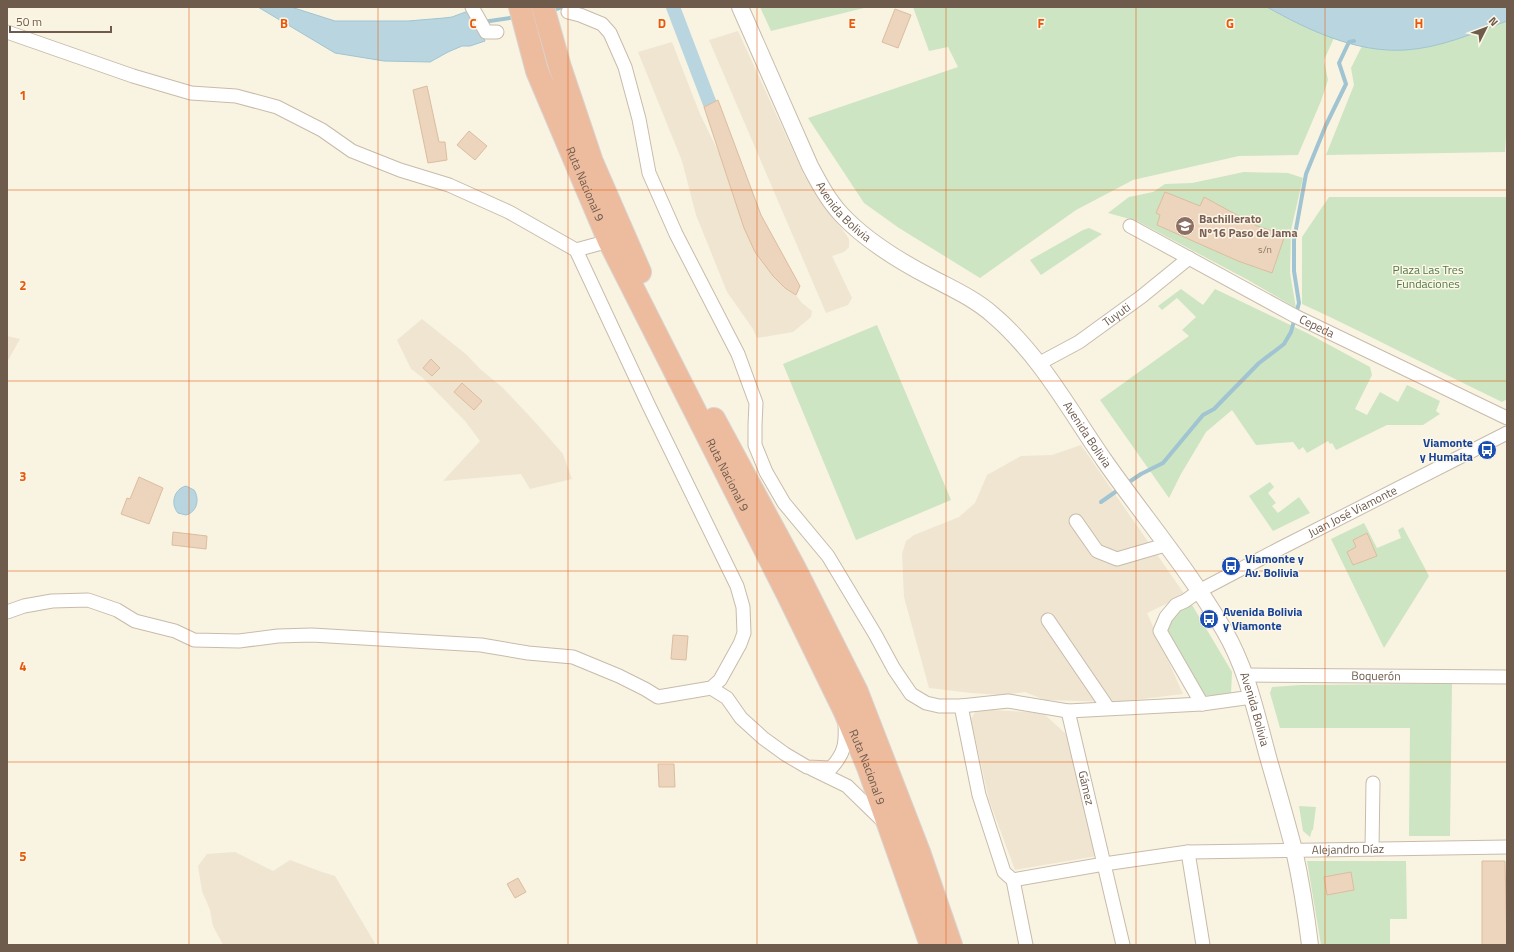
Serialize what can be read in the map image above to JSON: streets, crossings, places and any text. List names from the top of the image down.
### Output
{
  "streets": {
    "highway": ["Ruta Nacional 9"],
    "street": [
      "Avenida Bolivia",
      "Tuyuti",
      "Cepeda",
      "Juan José Viamonte",
      "Boquerón",
      "Gámez",
      "Alejandro Díaz"
    ]
  },
  "crossings": [
    ["Avenida Bolivia", "Tuyuti"],
    ["Avenida Bolivia", "Juan José Viamonte"],
    ["Avenida Bolivia", "Boquerón"],
    ["Avenida Bolivia", "Alejandro Díaz"],
    ["Tuyuti", "Cepeda"],
    ["Gámez", "Alejandro Díaz"]
  ],
  "parks": ["Plaza Las Tres Fundaciones"],
  "places": {
    "school or university": ["Bachillerato Nº16 Paso de Jama"],
    "bus stop": ["Viamonte y Humaita", "Viamonte y Av. Bolivia", "Avenida Bolivia y Viamonte"]
  },
  "house_numbers": ["s/n"],
  "scale_bar": "50 m",
  "north": "top right",
  "grid": {
    "columns": [
      "B",
      "C",
      "D",
      "E",
      "F",
      "G",
      "H"
    ],
    "rows": [
      "1",
      "2",
      "3",
      "4",
      "5"
    ]
  }
}
